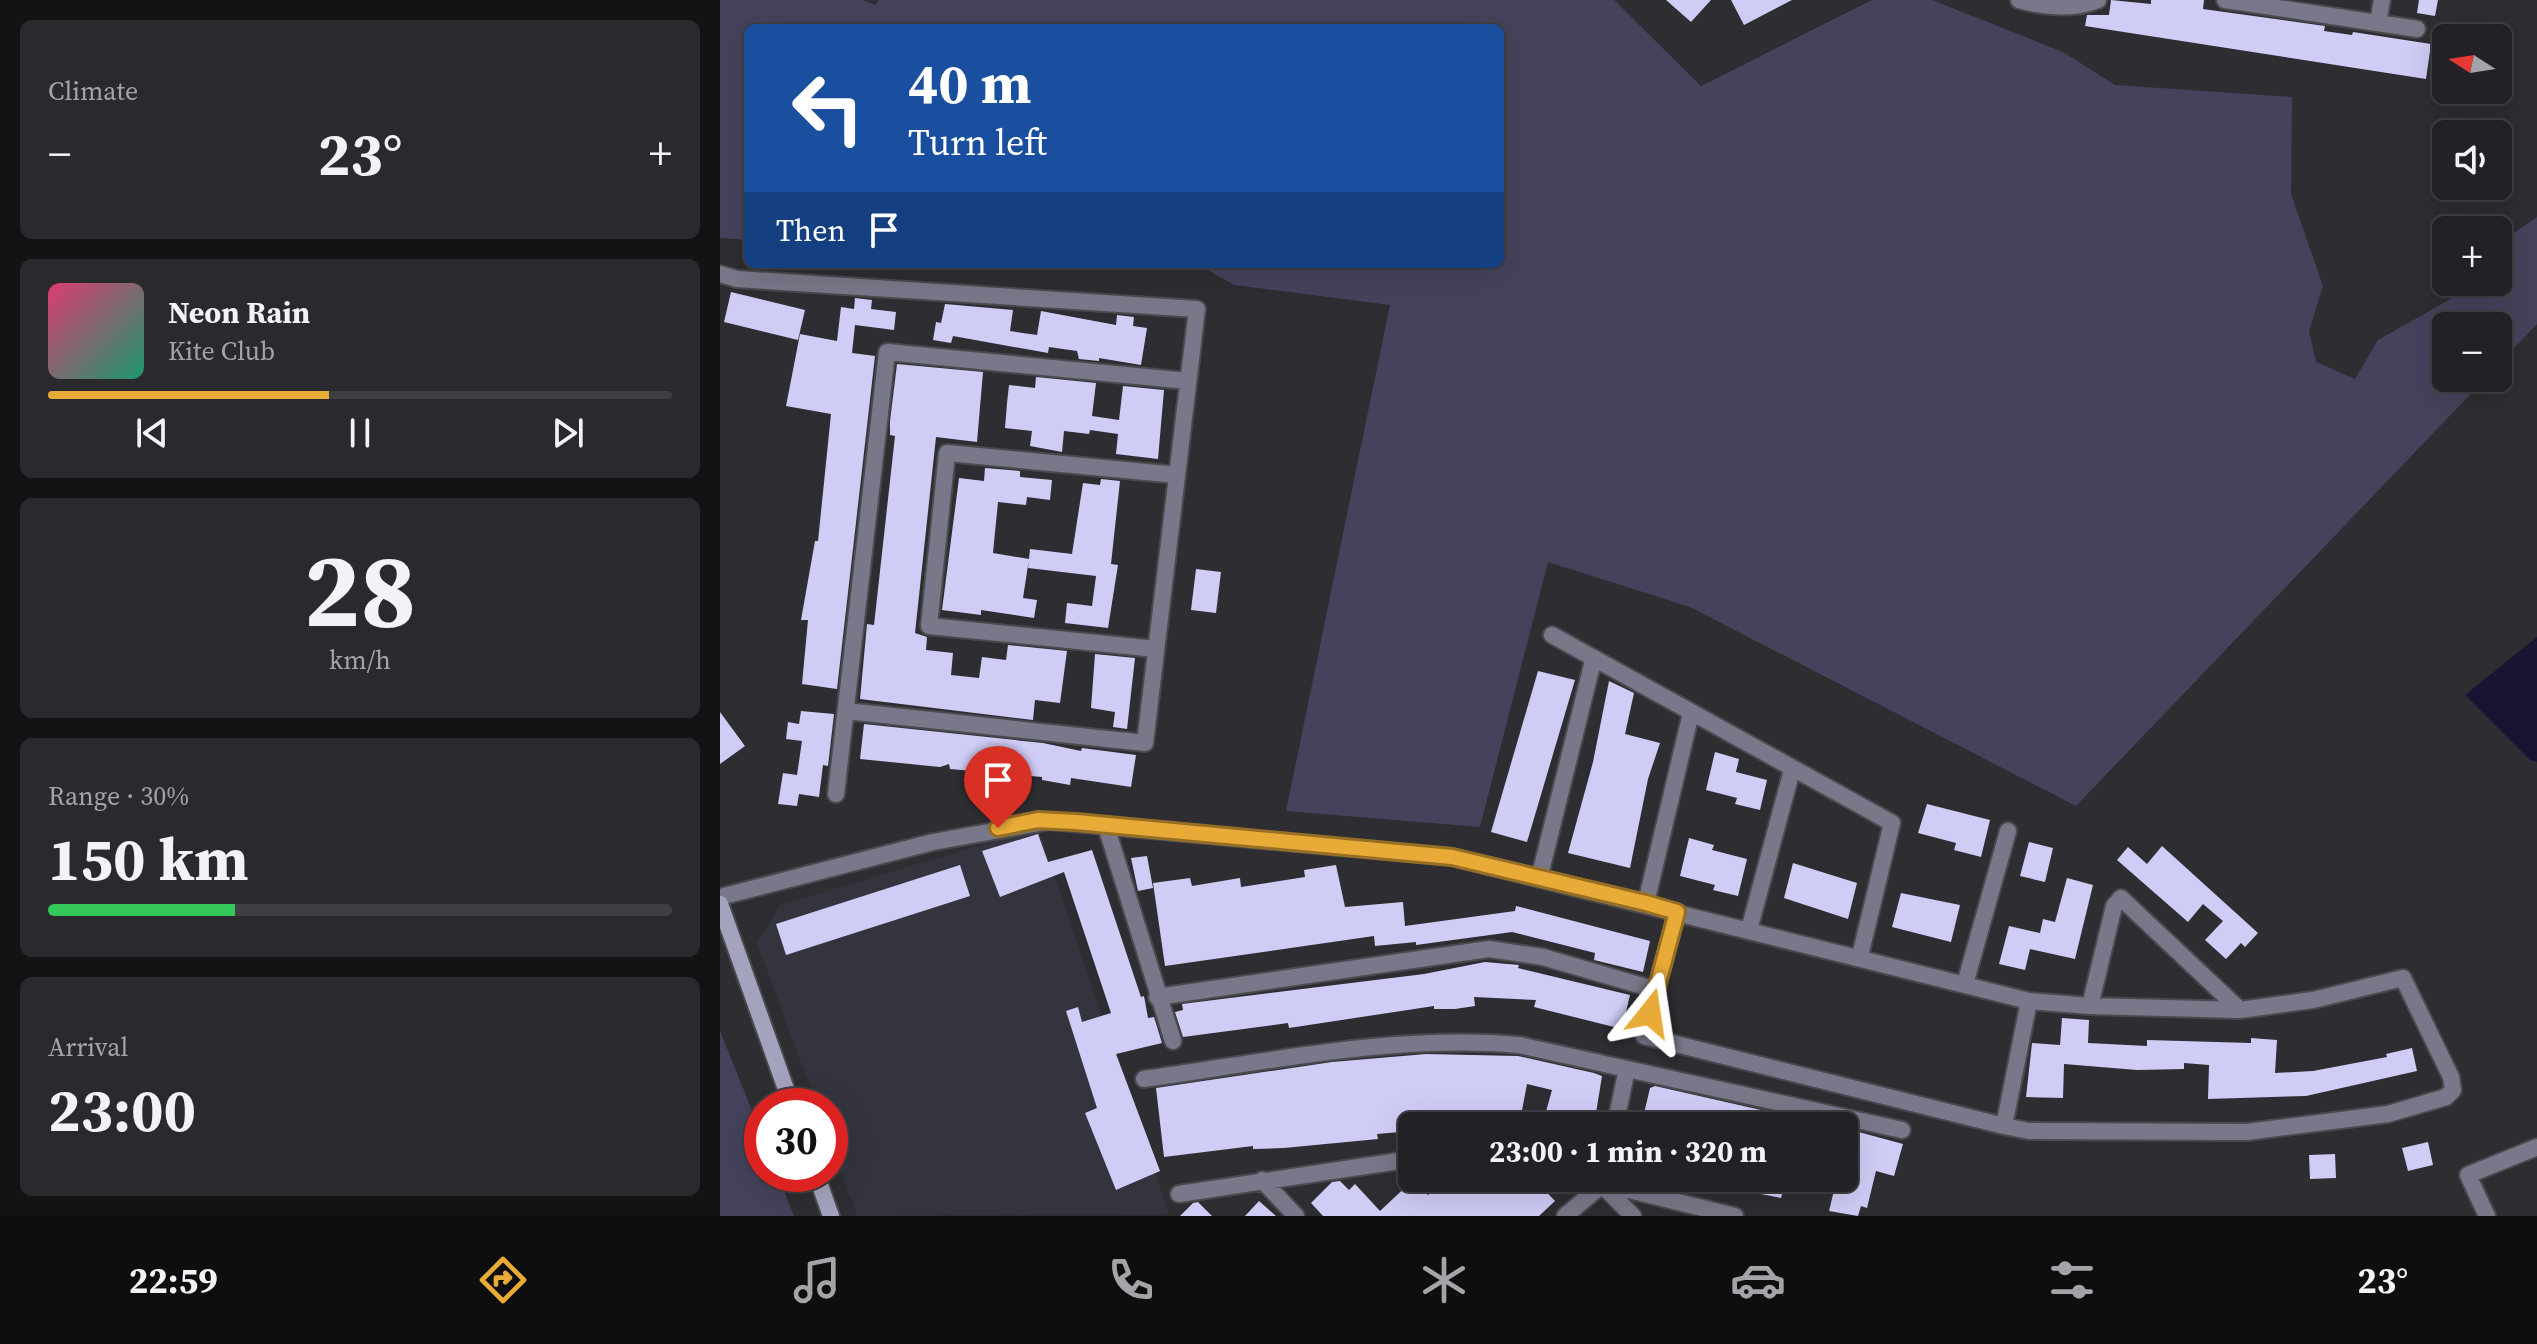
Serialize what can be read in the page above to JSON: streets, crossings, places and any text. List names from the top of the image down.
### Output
{
  "north": "left",
  "page": {
    "tile": [
      "Climate",
      ["28", "km/h"],
      ["Range · 30%", "150 km"],
      ["Arrival", "23:00"]
    ],
    "map_buttons": ["+", "−"],
    "turn": ["40 m", "Turn left"],
    "heat": ["−", "23°", "+"],
    "then": "Then",
    "song": ["Neon Rain", "Kite Club"],
    "limit": "30",
    "trip": "23:00 · 1 min · 320 m",
    "tabs": ["22:59", "23°"]
  }
}
